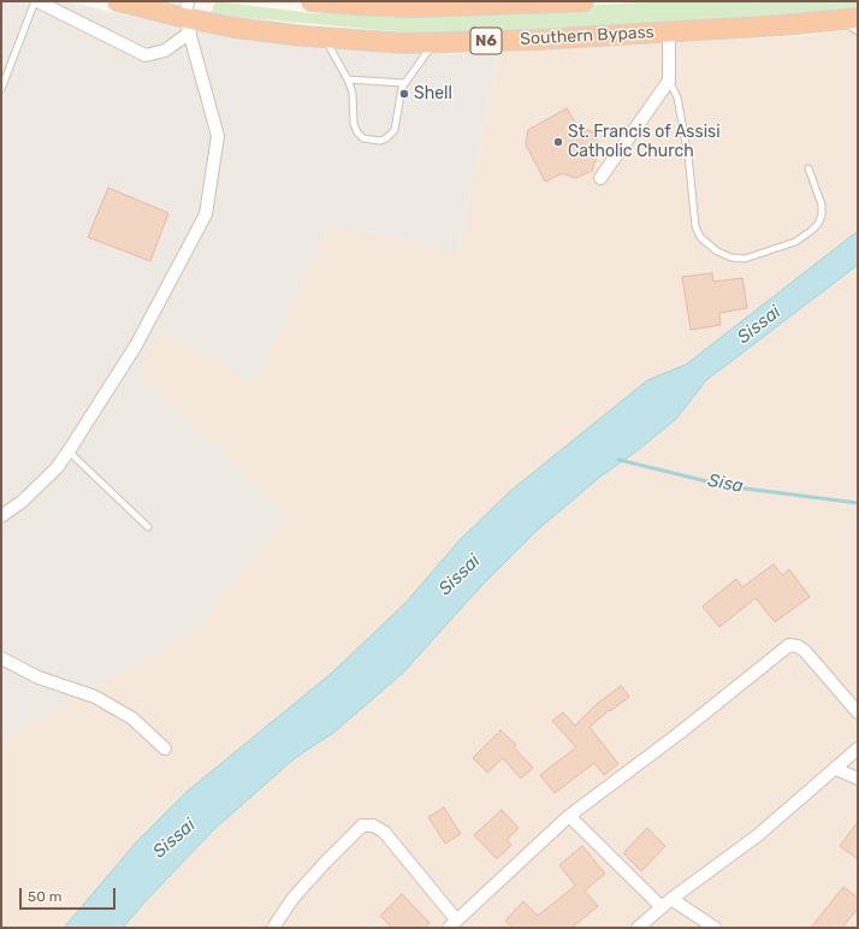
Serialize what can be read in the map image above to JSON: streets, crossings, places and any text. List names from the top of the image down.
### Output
{
  "streets": {
    "highway": ["Southern Bypass", "N6"]
  },
  "water": ["Sissai", "Sisa"],
  "places": ["Shell", "St. Francis of Assisi Catholic Church"],
  "scale_bar": "50 m"
}
